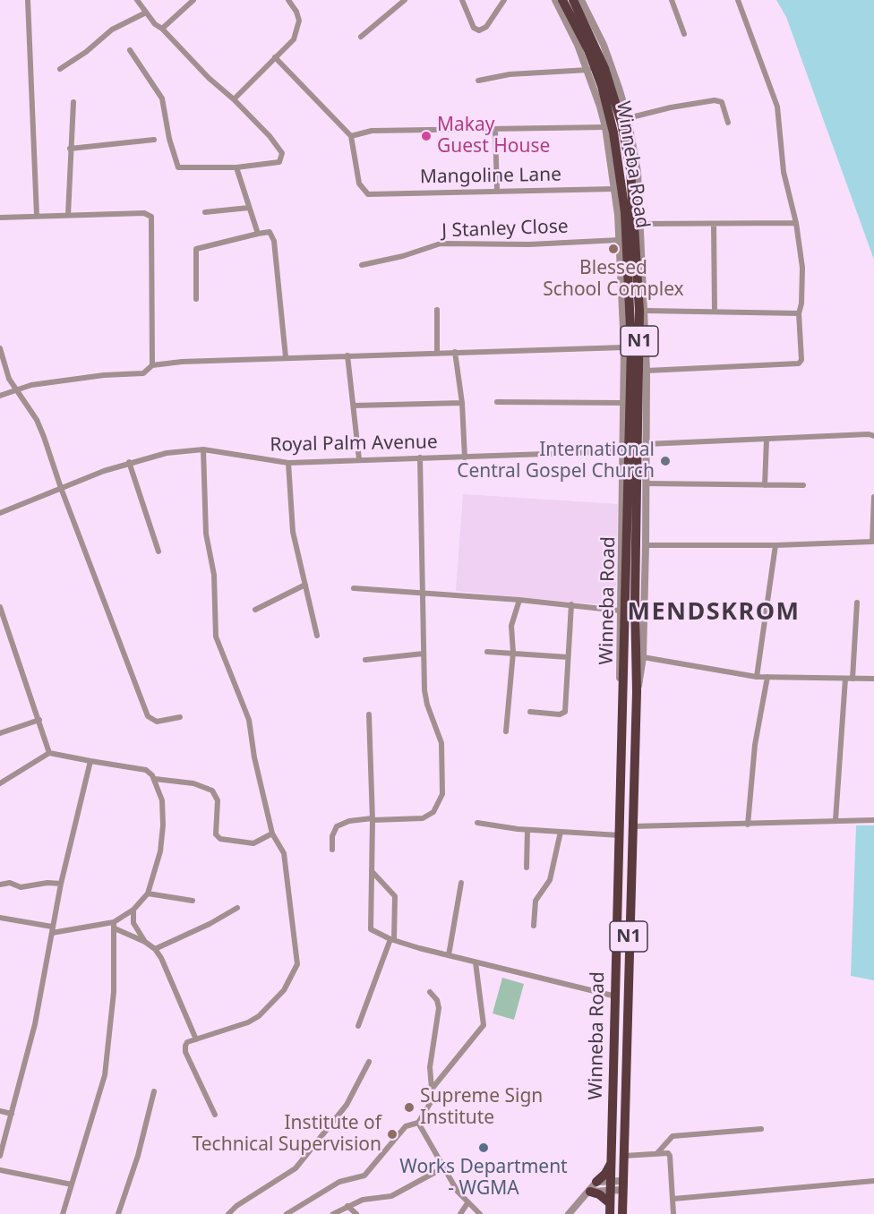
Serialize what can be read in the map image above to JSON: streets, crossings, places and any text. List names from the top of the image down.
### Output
{
  "streets": {
    "highway": ["Winneba Road", "N1"],
    "street": ["Mangoline Lane", "J Stanley Close", "Royal Palm Avenue"]
  },
  "districts": ["MENDSKROM"],
  "places": [
    "Makay Guest House",
    "Blessed School Complex",
    "International Central Gospel Church",
    "Supreme Sign Institute",
    "Institute of Technical Supervision",
    "Works Department - WGMA"
  ]
}
